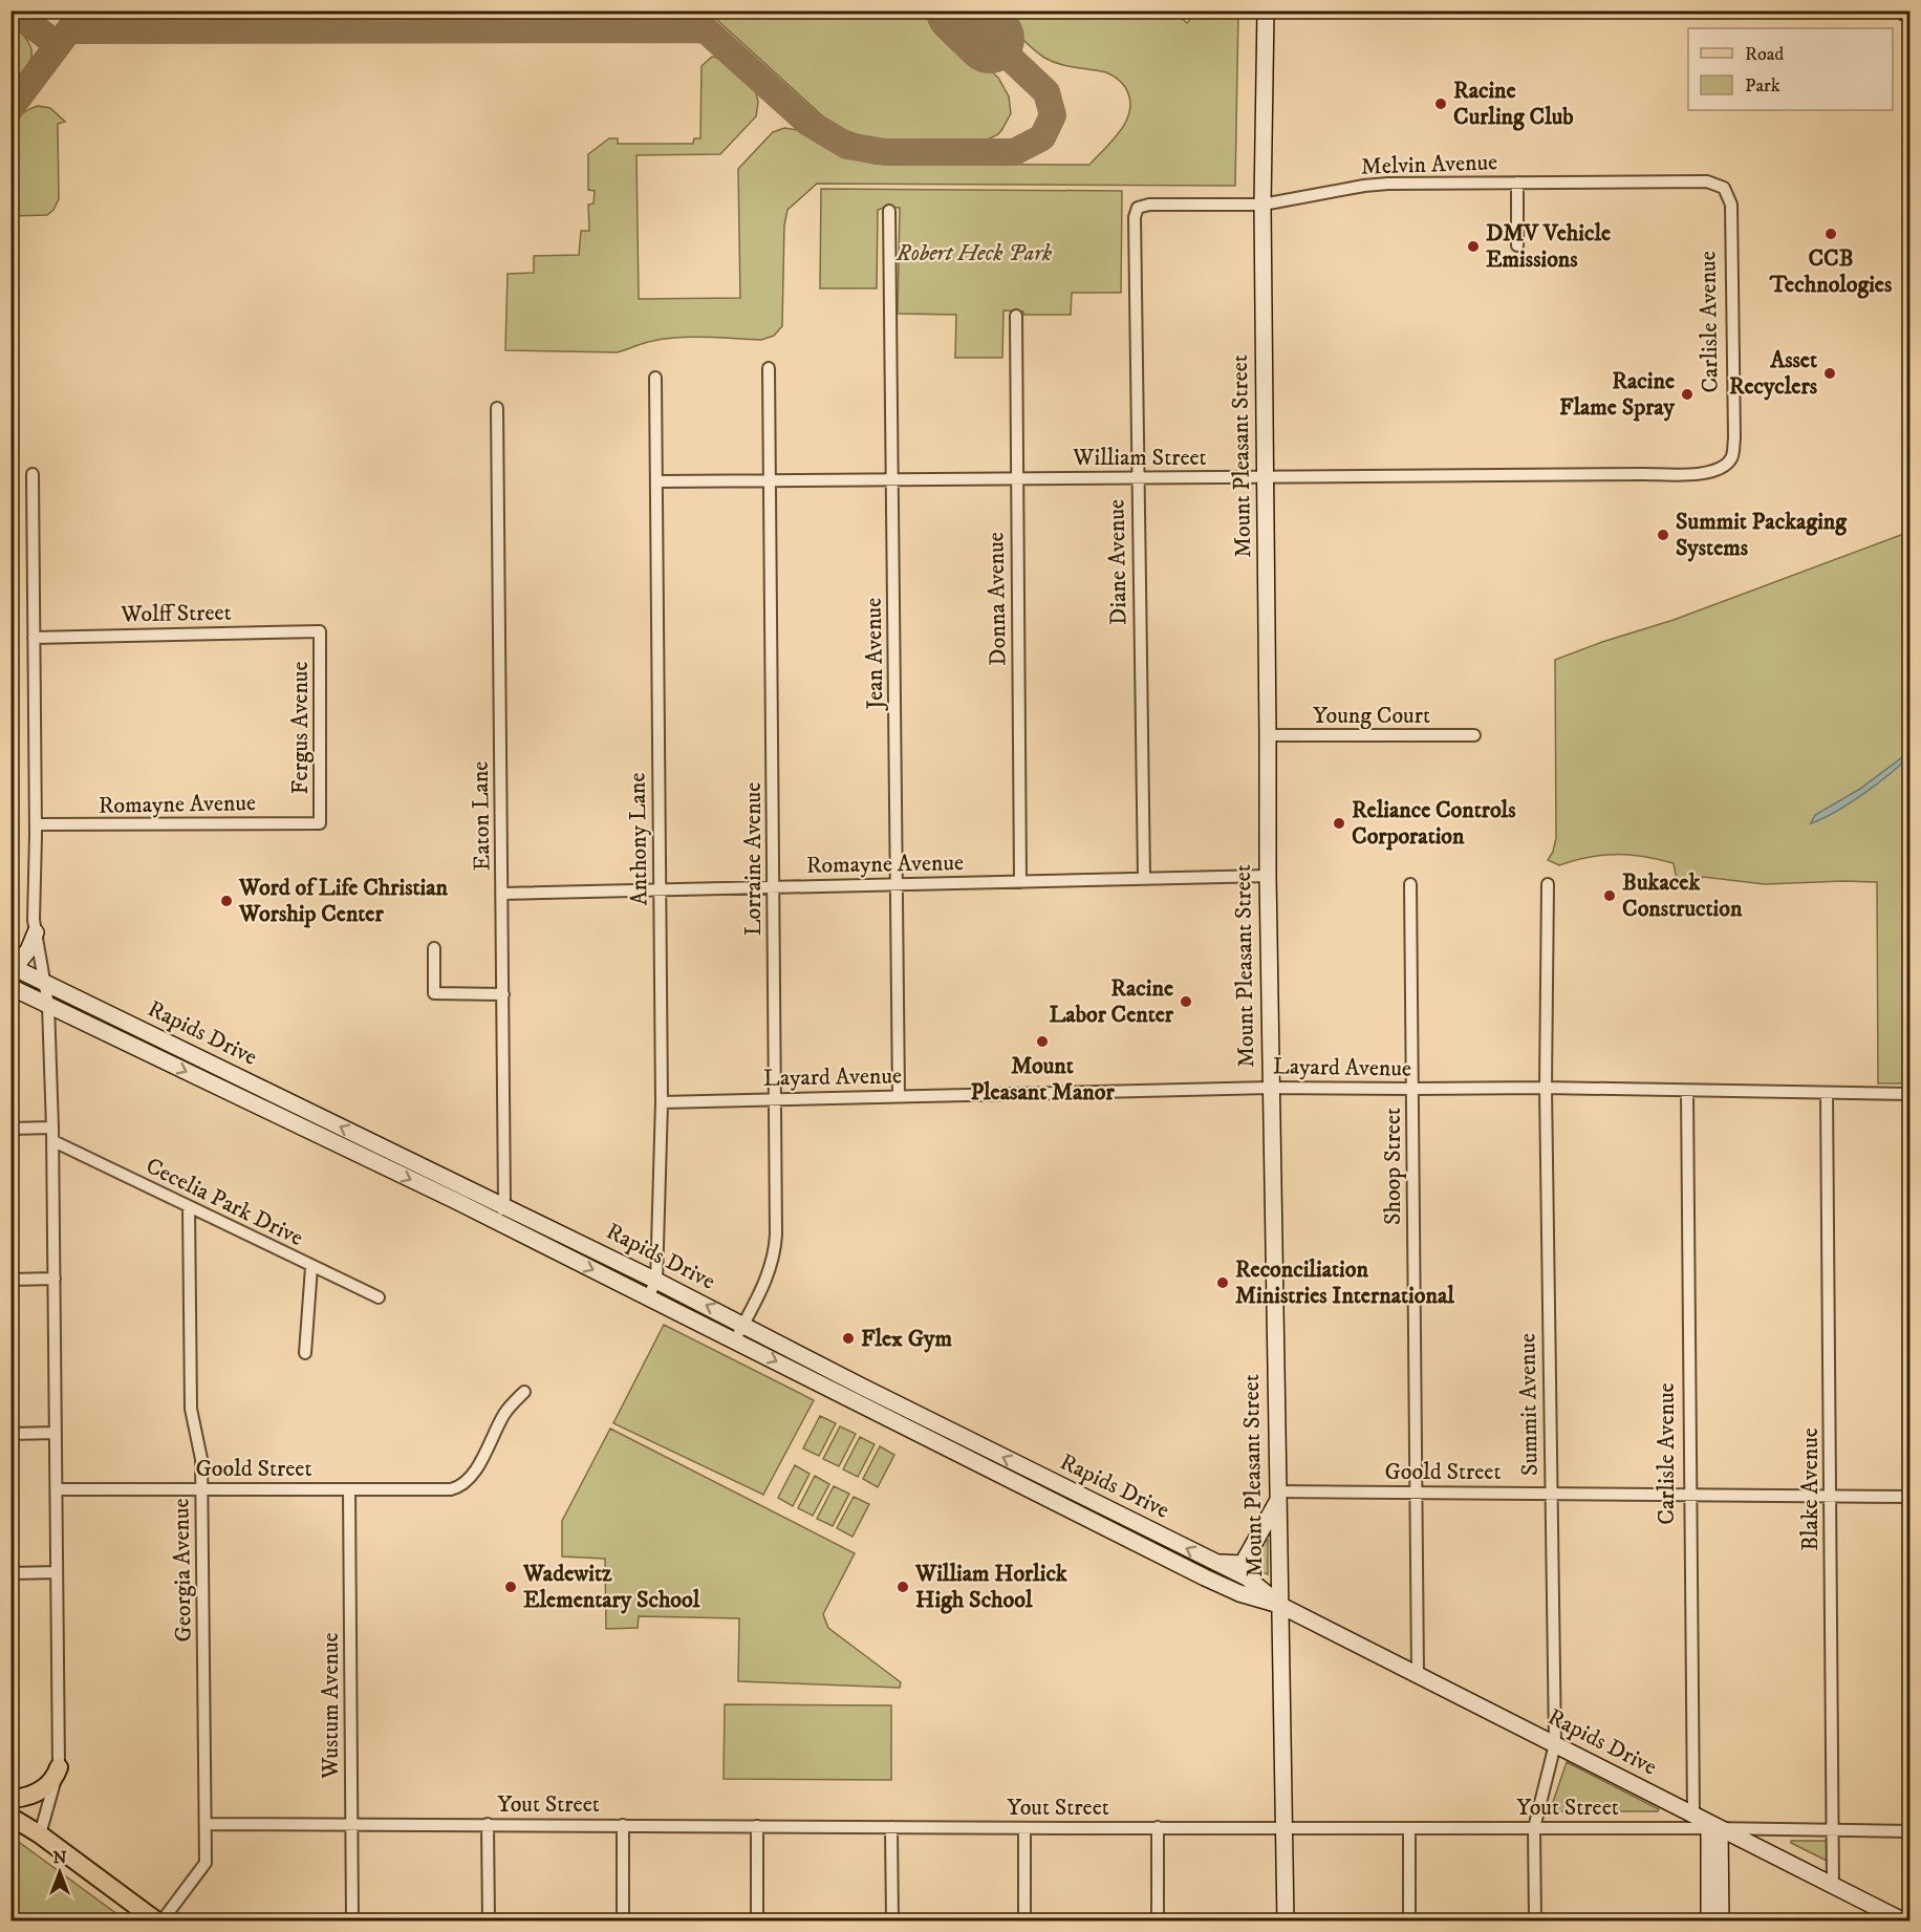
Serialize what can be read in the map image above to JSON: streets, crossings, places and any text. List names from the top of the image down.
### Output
{
  "streets": {
    "street": [
      "Melvin Avenue",
      "Carlisle Avenue",
      "Mount Pleasant Street",
      "William Street",
      "Diane Avenue",
      "Donna Avenue",
      "Wolff Street",
      "Jean Avenue",
      "Young Court",
      "Fergus Avenue",
      "Romayne Avenue",
      "Eaton Lane",
      "Anthony Lane",
      "Lorraine Avenue",
      "Rapids Drive",
      "Layard Avenue",
      "Shoop Street",
      "Cecelia Park Drive",
      "Summit Avenue",
      "Goold Street",
      "Blake Avenue",
      "Georgia Avenue",
      "Wustum Avenue",
      "Yout Street"
    ]
  },
  "crossings": [
    ["Melvin Avenue", "Carlisle Avenue"],
    ["Melvin Avenue", "Mount Pleasant Street"],
    ["Melvin Avenue", "Diane Avenue"],
    ["Carlisle Avenue", "William Street"],
    ["Carlisle Avenue", "Rapids Drive"],
    ["Carlisle Avenue", "Layard Avenue"],
    ["Carlisle Avenue", "Goold Street"],
    ["Mount Pleasant Street", "William Street"],
    ["Mount Pleasant Street", "Young Court"],
    ["Mount Pleasant Street", "Romayne Avenue"],
    ["Mount Pleasant Street", "Rapids Drive"],
    ["Mount Pleasant Street", "Layard Avenue"],
    ["Mount Pleasant Street", "Goold Street"],
    ["Mount Pleasant Street", "Yout Street"],
    ["William Street", "Diane Avenue"],
    ["William Street", "Donna Avenue"],
    ["William Street", "Jean Avenue"],
    ["William Street", "Anthony Lane"],
    ["William Street", "Lorraine Avenue"],
    ["Diane Avenue", "Romayne Avenue"],
    ["Donna Avenue", "Romayne Avenue"],
    ["Wolff Street", "Fergus Avenue"],
    ["Jean Avenue", "Romayne Avenue"],
    ["Jean Avenue", "Layard Avenue"],
    ["Fergus Avenue", "Romayne Avenue"],
    ["Romayne Avenue", "Eaton Lane"],
    ["Romayne Avenue", "Anthony Lane"],
    ["Romayne Avenue", "Lorraine Avenue"],
    ["Eaton Lane", "Rapids Drive"],
    ["Anthony Lane", "Rapids Drive"],
    ["Anthony Lane", "Layard Avenue"],
    ["Lorraine Avenue", "Rapids Drive"],
    ["Lorraine Avenue", "Layard Avenue"],
    ["Rapids Drive", "Shoop Street"],
    ["Rapids Drive", "Summit Avenue"],
    ["Rapids Drive", "Blake Avenue"],
    ["Rapids Drive", "Yout Street"],
    ["Layard Avenue", "Shoop Street"],
    ["Layard Avenue", "Summit Avenue"],
    ["Layard Avenue", "Blake Avenue"],
    ["Shoop Street", "Goold Street"],
    ["Cecelia Park Drive", "Georgia Avenue"],
    ["Summit Avenue", "Goold Street"],
    ["Summit Avenue", "Yout Street"],
    ["Goold Street", "Blake Avenue"],
    ["Goold Street", "Georgia Avenue"],
    ["Goold Street", "Wustum Avenue"],
    ["Blake Avenue", "Yout Street"],
    ["Georgia Avenue", "Yout Street"],
    ["Wustum Avenue", "Yout Street"]
  ],
  "parks": ["Robert Heck Park"],
  "places": [
    "Racine Curling Club",
    "CCB Technologies",
    "DMV Vehicle Emissions",
    "Asset Recyclers",
    "Racine Flame Spray",
    "Summit Packaging Systems",
    "Reliance Controls Corporation",
    "Bukacek Construction",
    "Word of Life Christian Worship Center",
    "Racine Labor Center",
    "Mount Pleasant Manor",
    "Reconciliation Ministries International",
    "Flex Gym",
    "Wadewitz Elementary School",
    "William Horlick High School"
  ],
  "legend": ["Road", "Park"],
  "north": "top"
}
